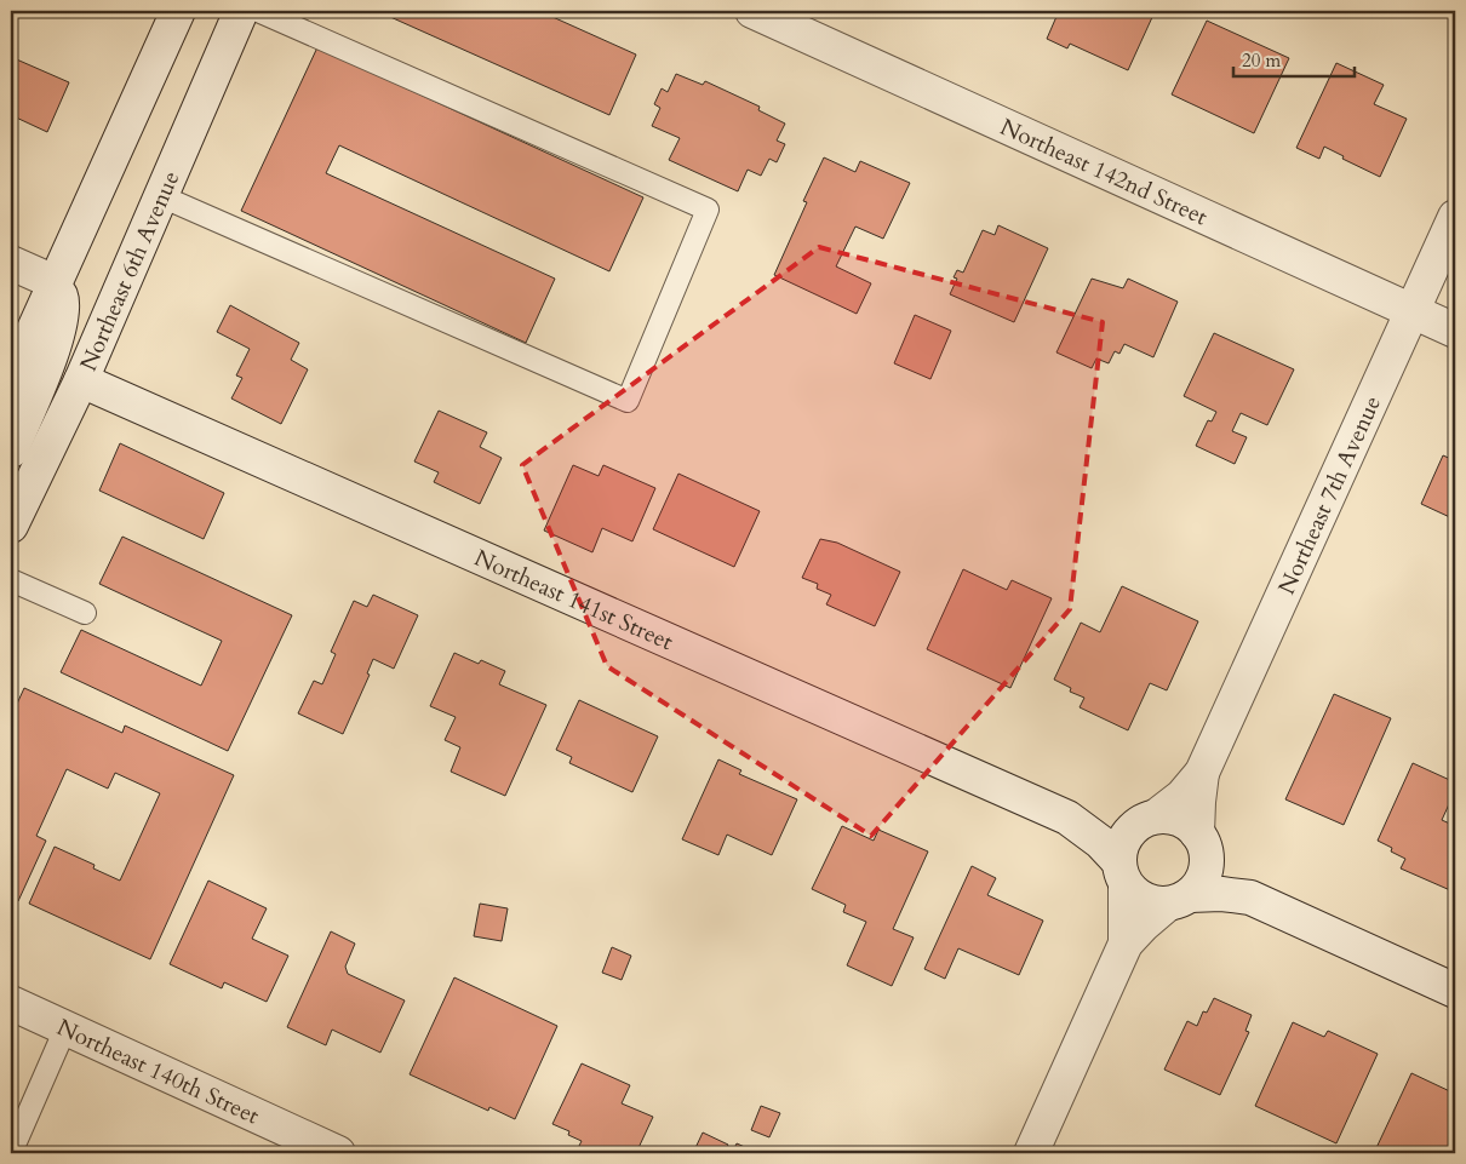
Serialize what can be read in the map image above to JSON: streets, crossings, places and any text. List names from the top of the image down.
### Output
{
  "streets": {
    "street": [
      "Northeast 142nd Street",
      "Northeast 6th Avenue",
      "Northeast 7th Avenue",
      "Northeast 141st Street",
      "Northeast 140th Street"
    ]
  },
  "crossings": [
    ["Northeast 142nd Street", "Northeast 7th Avenue"],
    ["Northeast 6th Avenue", "Northeast 141st Street"],
    ["Northeast 7th Avenue", "Northeast 141st Street"]
  ],
  "scale_bar": "20 m"
}
